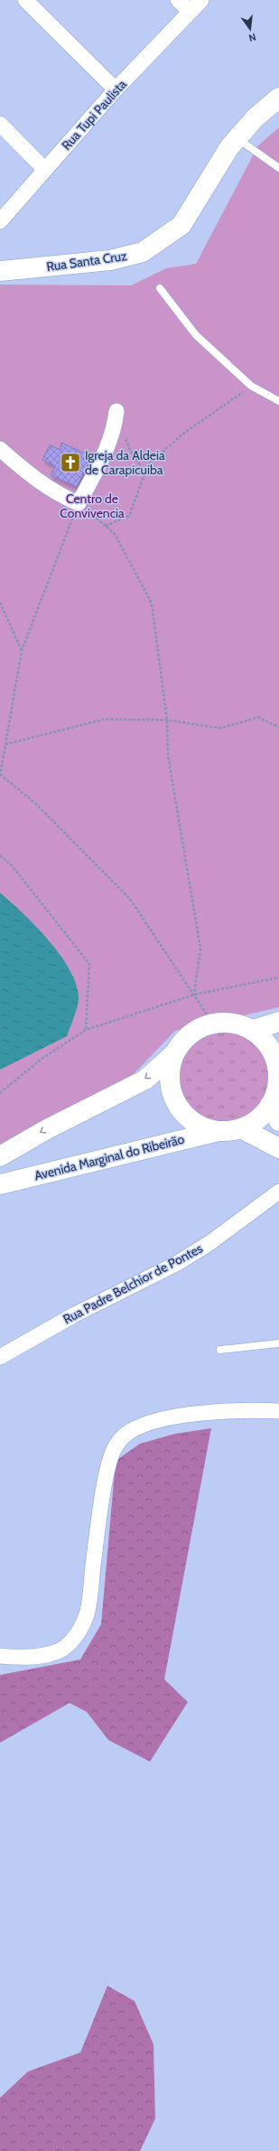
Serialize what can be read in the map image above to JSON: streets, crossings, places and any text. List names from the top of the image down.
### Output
{
  "streets": {
    "main road": ["Rua Santa Cruz", "Avenida Marginal do Ribeirão"],
    "street": ["Rua Tupi Paulista", "Rua Padre Belchior de Pontes"]
  },
  "parks": ["Centro de Convivencia"],
  "places": {
    "church": ["Igreja da Aldeia de Carapicuiba"]
  },
  "north": "bottom"
}
